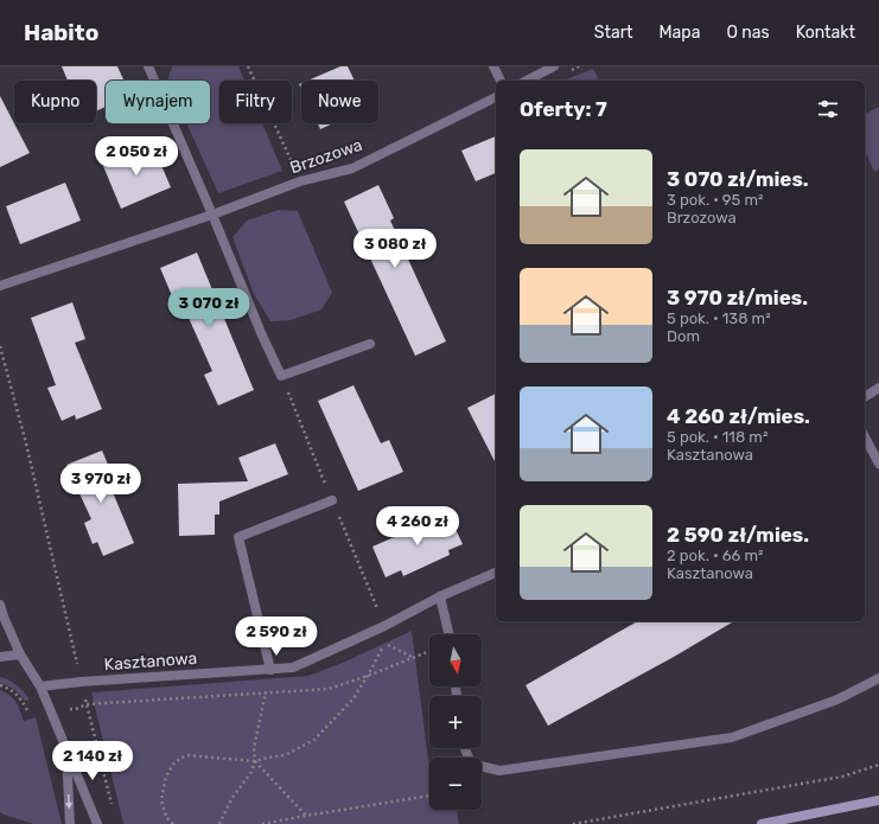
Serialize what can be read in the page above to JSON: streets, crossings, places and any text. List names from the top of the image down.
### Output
{
  "streets": {
    "street": ["Brzozowa", "Kasztanowa"]
  },
  "north": "bottom",
  "page": {
    "header": "Habito",
    "nav": [
      "Start",
      "Mapa",
      "O nas",
      "Kontakt"
    ],
    "chip": [
      "Kupno",
      "Wynajem",
      "Filtry",
      "Nowe"
    ],
    "heading": "Oferty: 7",
    "price": [
      "2 050 zł",
      "3 080 zł",
      "3 070 zł",
      "3 970 zł",
      "4 260 zł",
      "2 590 zł",
      "2 140 zł"
    ],
    "list": [
      {
        "name": "3 070 zł/mies.",
        "note": "3 pok. · 95 m² · Brzozowa"
      },
      {
        "name": "3 970 zł/mies.",
        "note": "5 pok. · 138 m² · Dom"
      },
      {
        "name": "4 260 zł/mies.",
        "note": "5 pok. · 118 m² · Kasztanowa"
      },
      {
        "name": "2 590 zł/mies.",
        "note": "2 pok. · 66 m² · Kasztanowa"
      }
    ],
    "map_buttons": ["+", "−"]
  }
}
